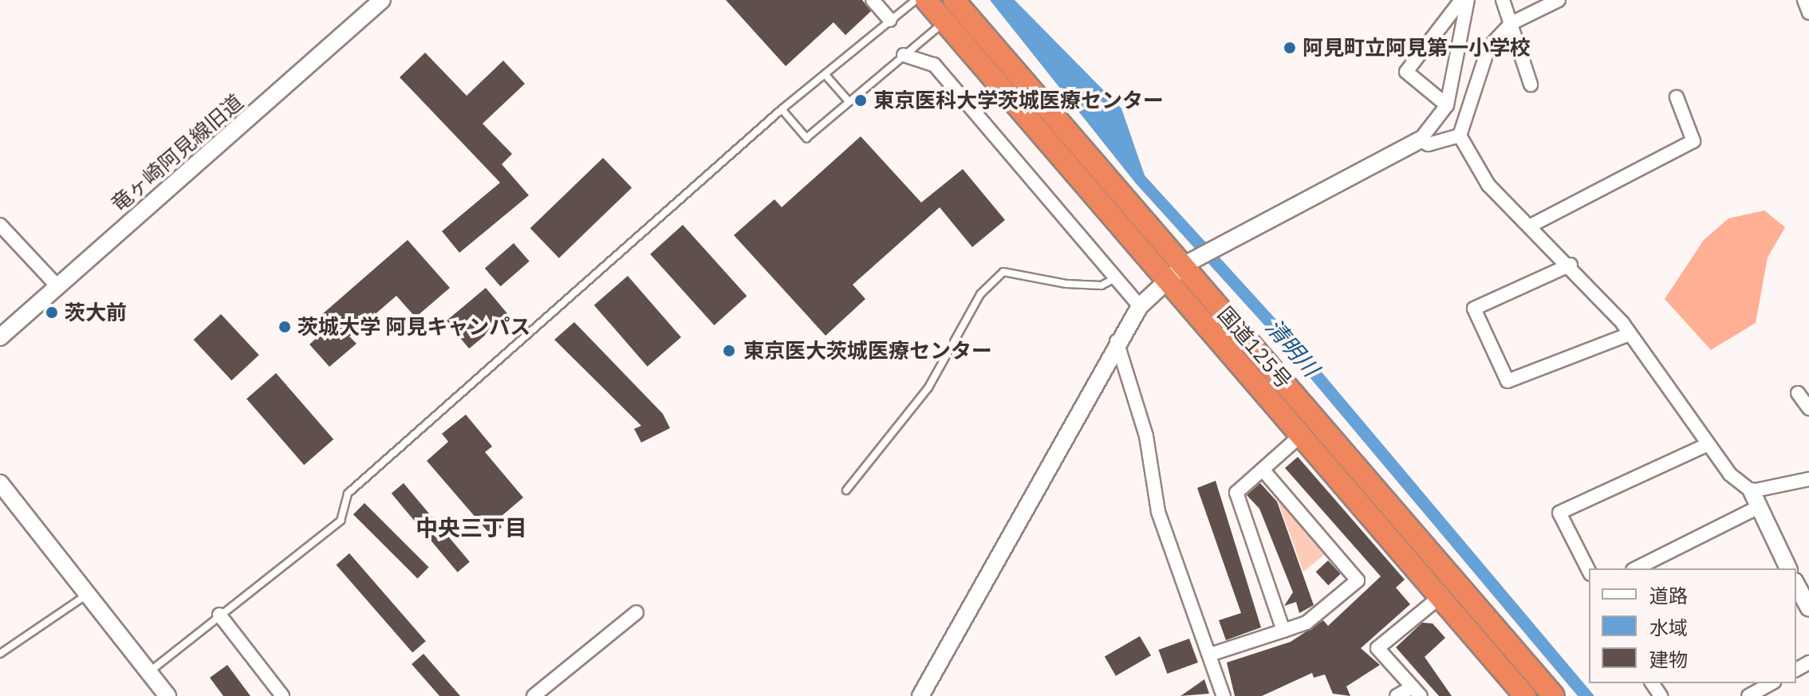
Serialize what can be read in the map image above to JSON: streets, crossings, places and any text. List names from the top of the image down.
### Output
{
  "streets": {
    "highway": ["国道125号"],
    "street": ["竜ヶ崎阿見線旧道"]
  },
  "districts": ["中央三丁目"],
  "water": ["清明川"],
  "places": [
    "阿見町立阿見第一小学校",
    "東京医科大学茨城医療センター",
    "茨大前",
    "茨城大学 阿見キャンパス",
    "東京医大茨城医療センター"
  ],
  "legend": ["道路", "水域", "建物"]
}
